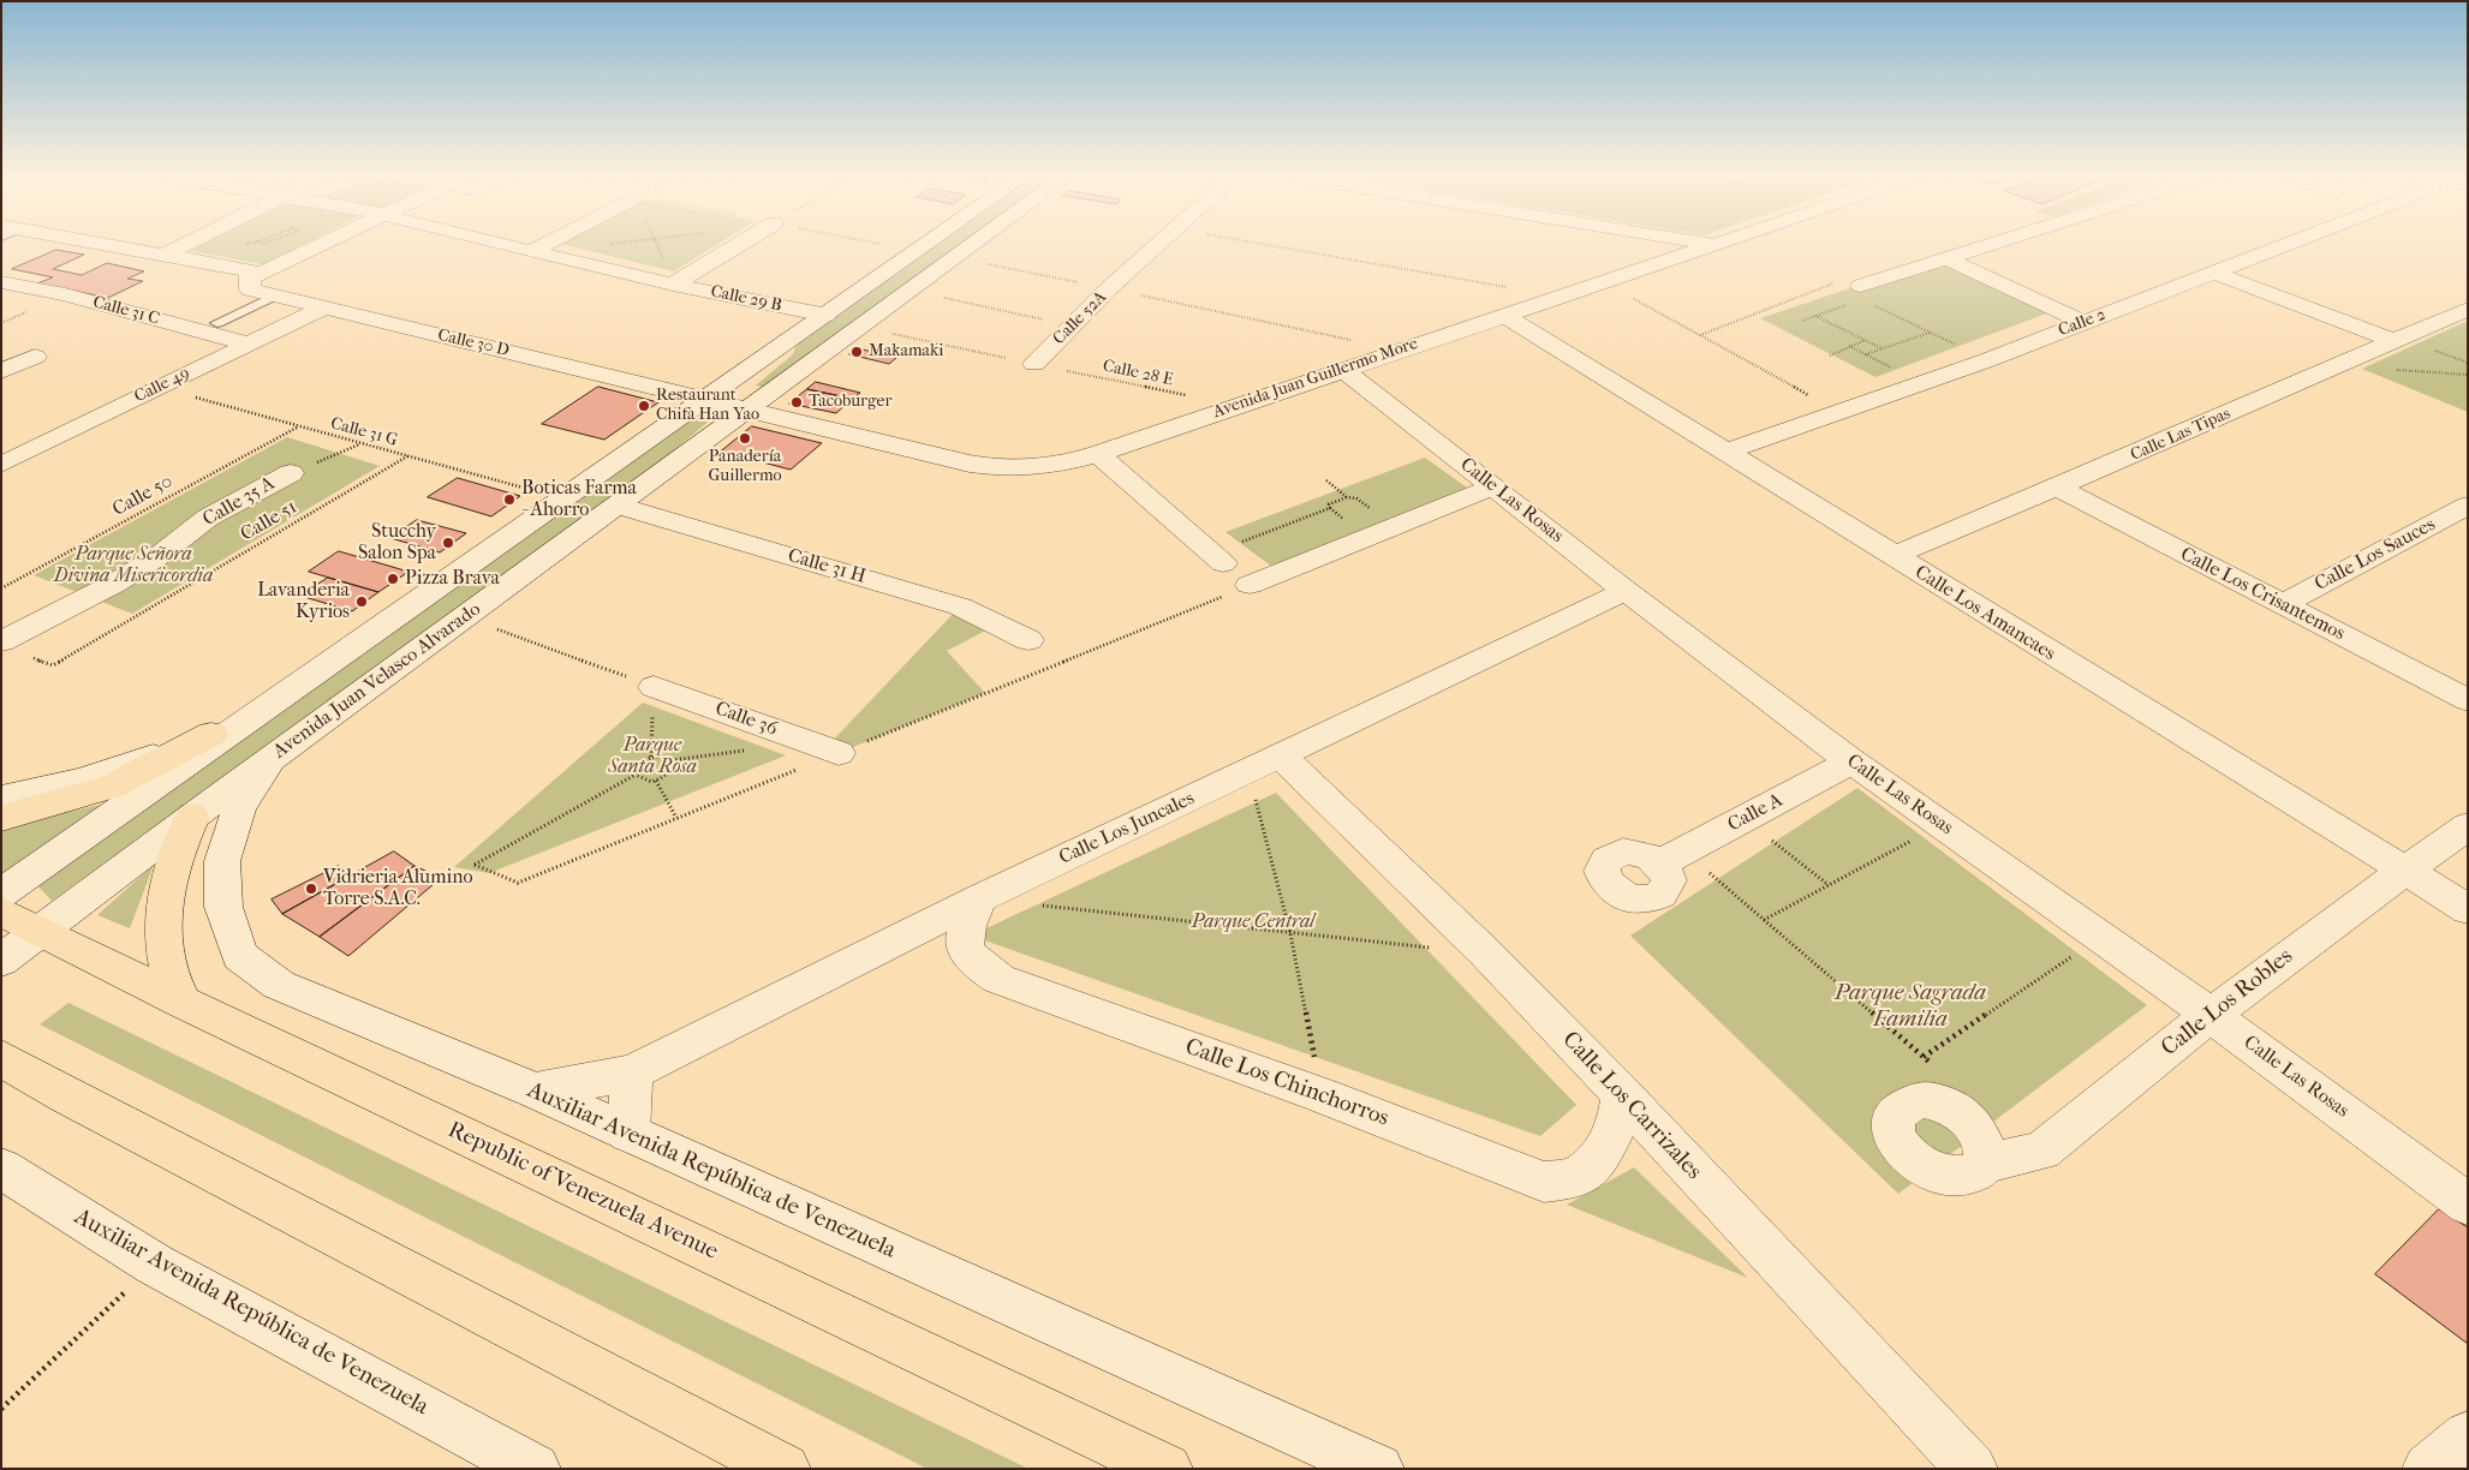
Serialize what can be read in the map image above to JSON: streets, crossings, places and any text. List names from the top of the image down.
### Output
{
  "streets": {
    "main road": ["Republic of Venezuela Avenue"],
    "street": [
      "Calle 29 B",
      "Calle 31 C",
      "Calle 52A",
      "Calle 2",
      "Calle 30 D",
      "Avenida Juan Guillermo More",
      "Calle 49",
      "Calle Las Tipas",
      "Calle Las Rosas",
      "Calle 35 A",
      "Calle Los Sauces",
      "Calle 31 H",
      "Calle Los Crisantemos",
      "Calle Los Amancaes",
      "Avenida Juan Velasco Alvarado",
      "Calle 36",
      "Calle A",
      "Calle Los Juncales",
      "Calle Los Robles",
      "Calle Los Chinchorros",
      "Calle Los Carrizales",
      "Auxiliar Avenida República de Venezuela"
    ],
    "path": [
      "Calle 28 E",
      "Calle 31 G",
      "Calle 50",
      "Calle 51"
    ]
  },
  "crossings": [
    ["Calle 31 C", "Calle 49"],
    ["Calle 52A", "Calle 28 E"],
    ["Calle 2", "Calle Los Amancaes"],
    ["Calle 30 D", "Avenida Juan Guillermo More"],
    ["Calle 30 D", "Calle 49"],
    ["Calle 28 E", "Avenida Juan Guillermo More"],
    ["Calle 28 E", "Avenida Juan Velasco Alvarado"],
    ["Avenida Juan Guillermo More", "Calle Las Rosas"],
    ["Avenida Juan Guillermo More", "Calle Los Amancaes"],
    ["Avenida Juan Guillermo More", "Avenida Juan Velasco Alvarado"],
    ["Calle 49", "Calle 31 G"],
    ["Calle 31 G", "Calle 50"],
    ["Calle 31 G", "Calle 51"],
    ["Calle Las Tipas", "Calle Los Crisantemos"],
    ["Calle Las Tipas", "Calle Los Amancaes"],
    ["Calle Las Rosas", "Calle A"],
    ["Calle Las Rosas", "Calle Los Juncales"],
    ["Calle Las Rosas", "Calle Los Robles"],
    ["Calle Los Sauces", "Calle Los Crisantemos"],
    ["Calle 31 H", "Avenida Juan Velasco Alvarado"],
    ["Calle Los Amancaes", "Calle Los Robles"],
    ["Avenida Juan Velasco Alvarado", "Auxiliar Avenida República de Venezuela"],
    ["Avenida Juan Velasco Alvarado", "Republic of Venezuela Avenue"],
    ["Calle Los Juncales", "Calle Los Chinchorros"],
    ["Calle Los Juncales", "Calle Los Carrizales"],
    ["Calle Los Juncales", "Auxiliar Avenida República de Venezuela"],
    ["Calle Los Chinchorros", "Calle Los Carrizales"]
  ],
  "parks": [
    "Parque Señora Divina Misericordia",
    "Parque Santa Rosa",
    "Parque Central",
    "Parque Sagrada Familia"
  ],
  "places": [
    "Makamaki",
    "Tacoburger",
    "Restaurant Chifa Han Yao",
    "Panadería Guillermo",
    "Boticas Farma - Ahorro",
    "Stucchy Salon Spa",
    "Pizza Brava",
    "Lavanderia Kyrios",
    "Vidrieria Alumino Torre S.A.C."
  ]
}
